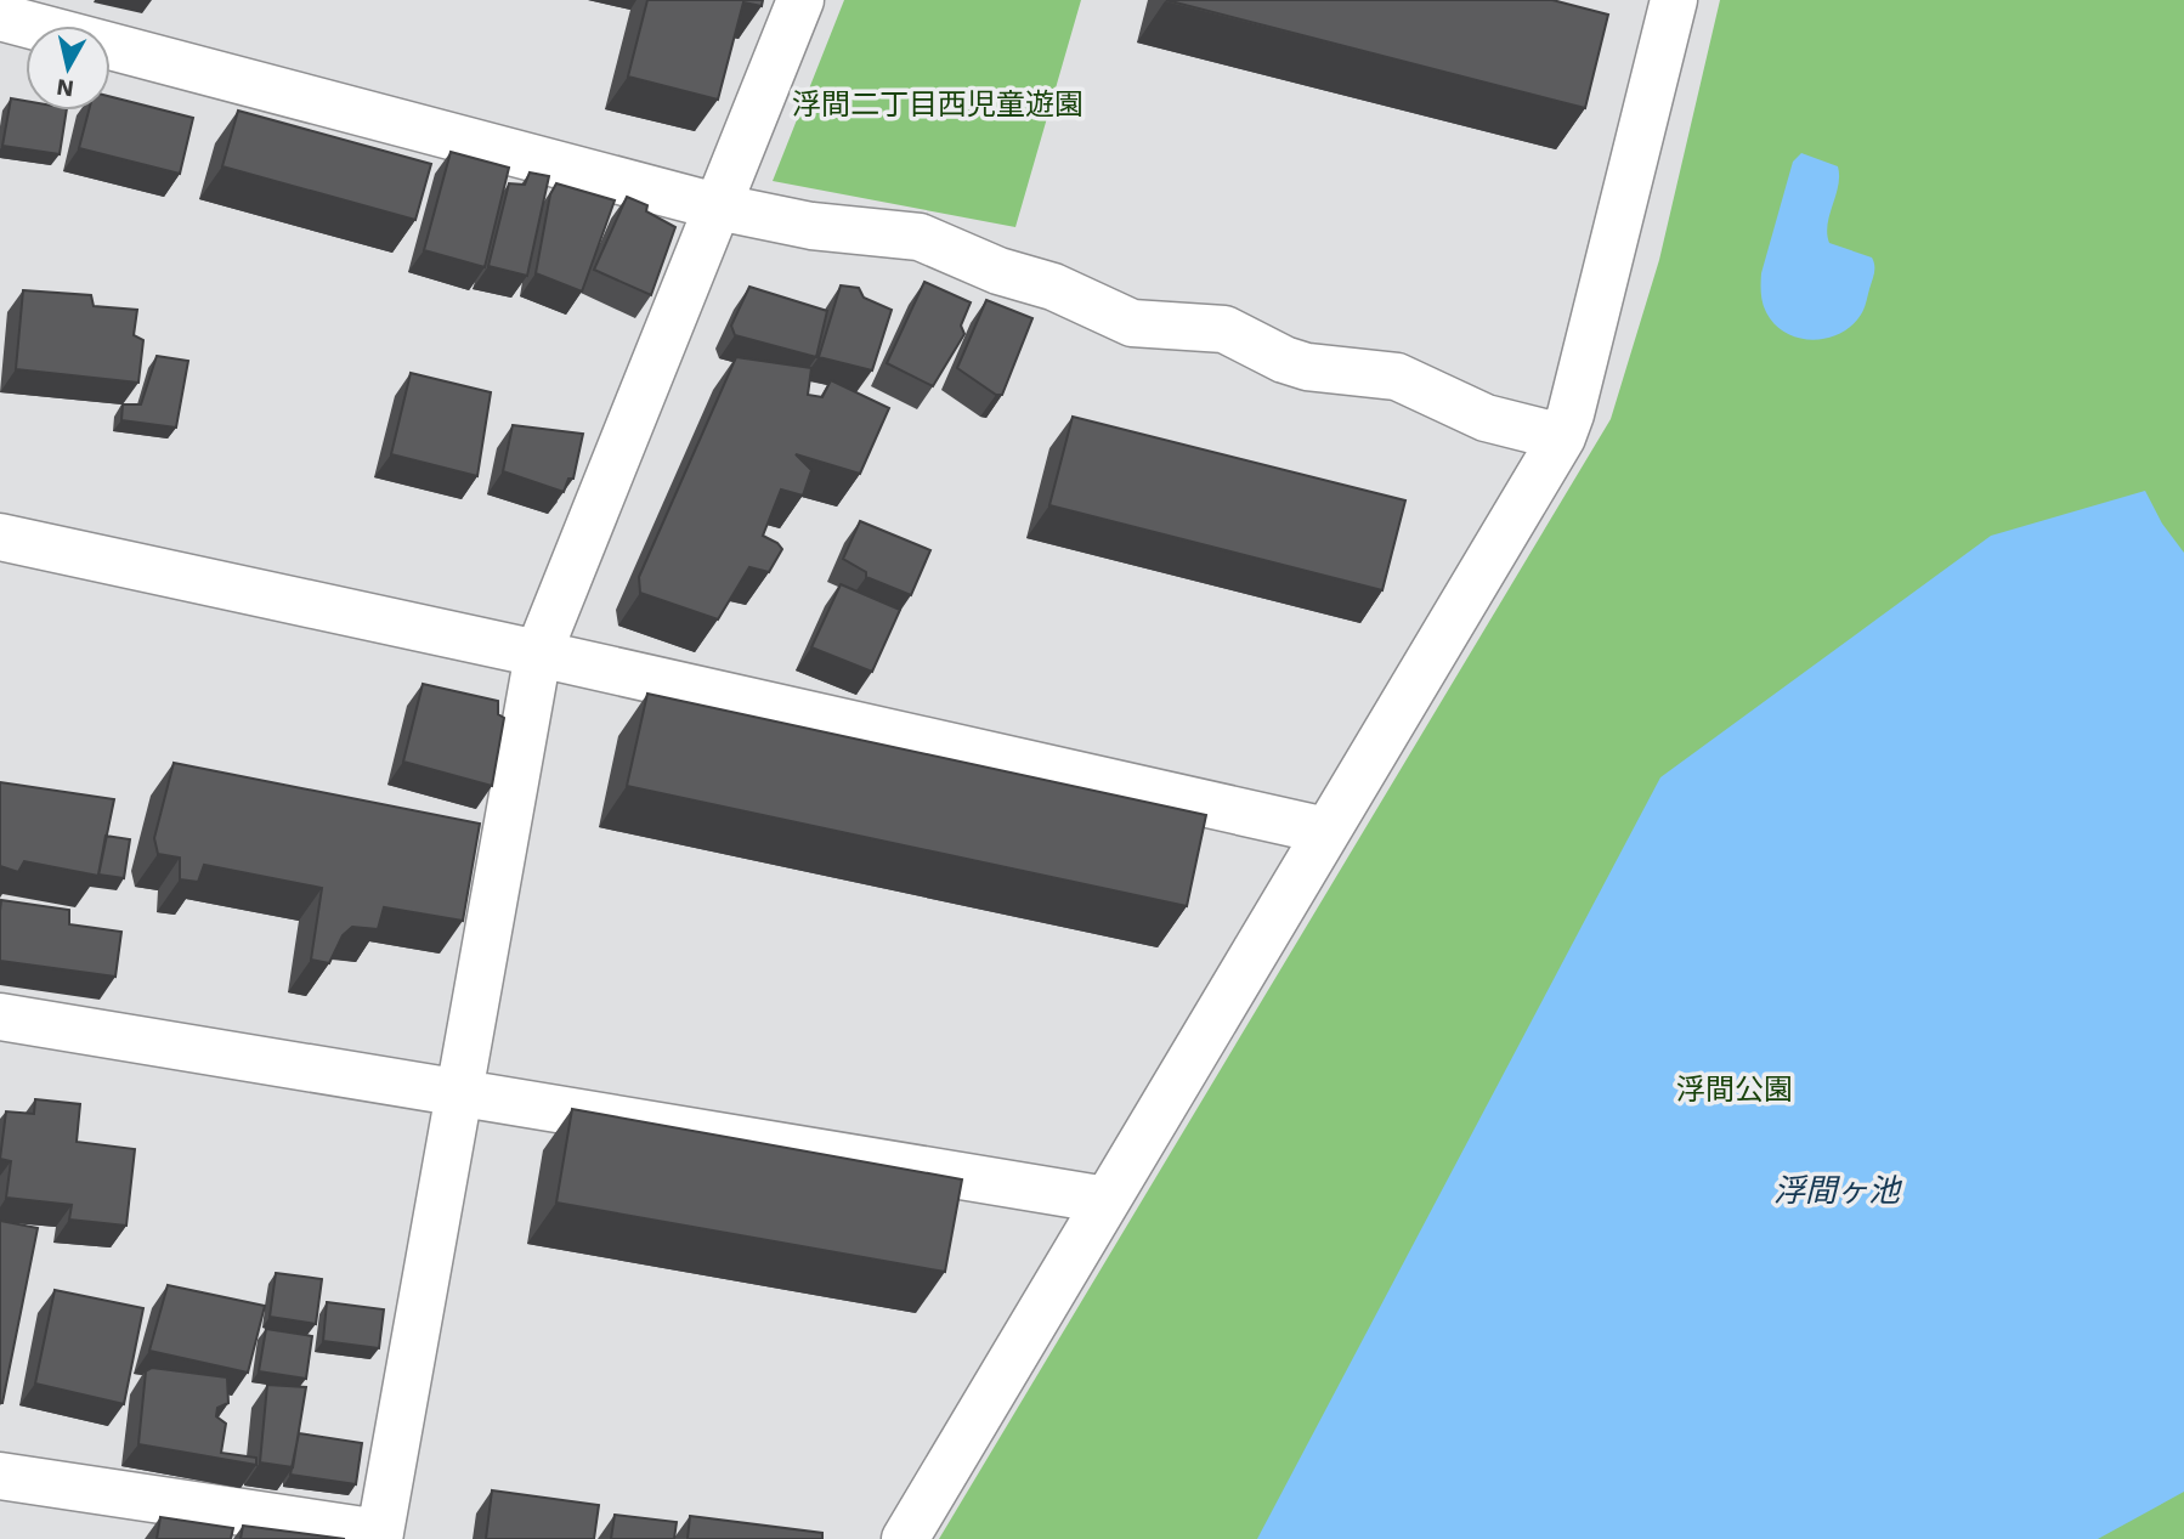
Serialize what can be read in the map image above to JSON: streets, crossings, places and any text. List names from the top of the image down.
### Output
{
  "water": ["浮間ヶ池"],
  "parks": ["浮間二丁目西児童遊園", "浮間公園"],
  "north": "bottom"
}
